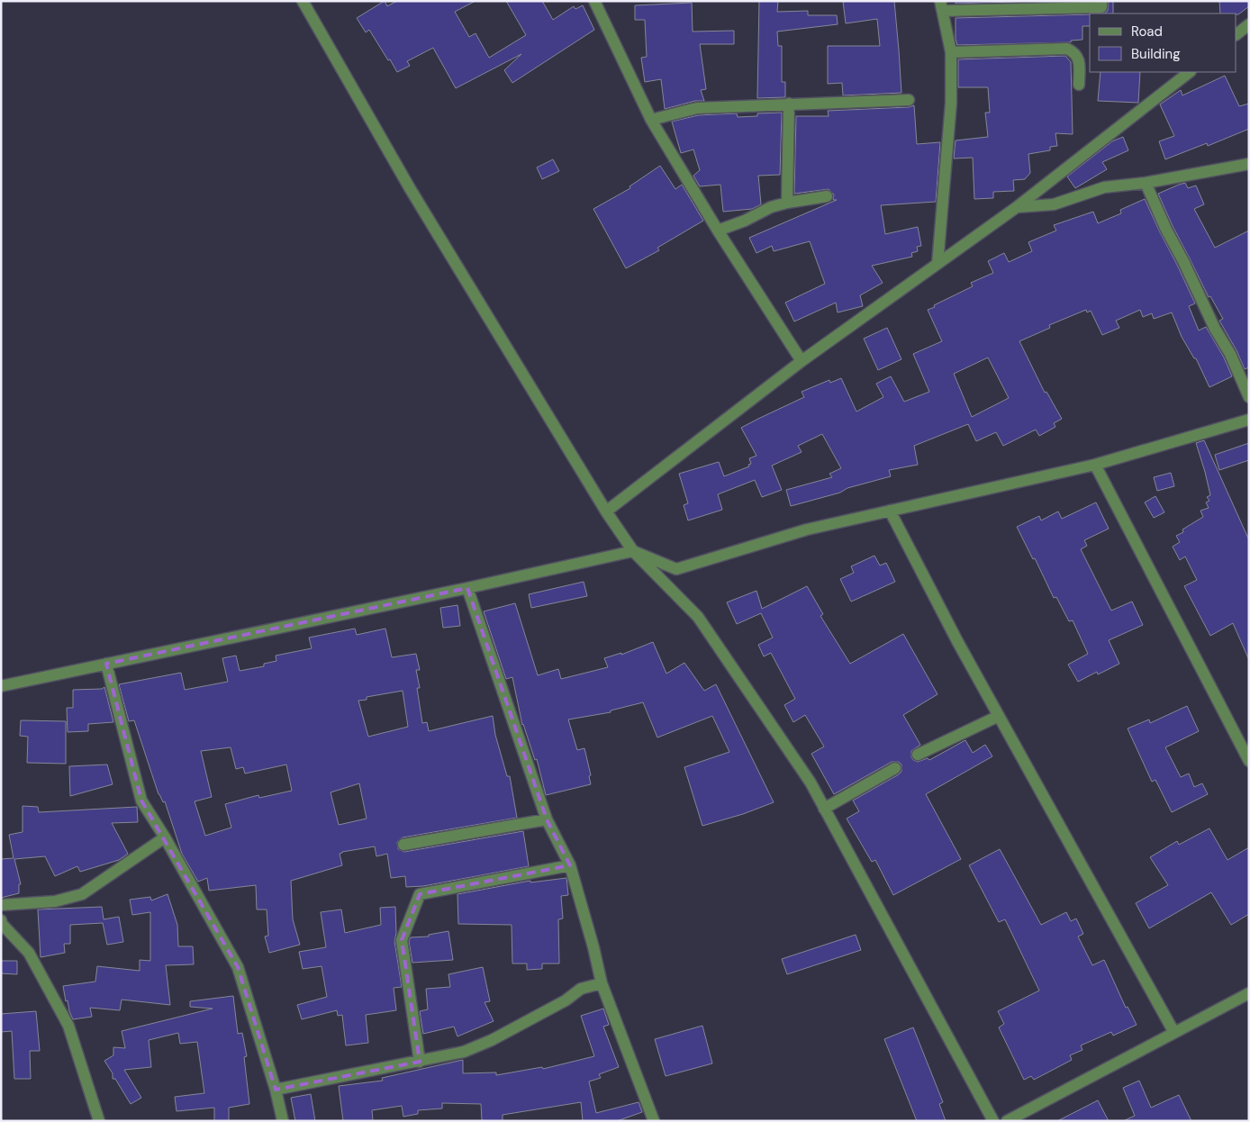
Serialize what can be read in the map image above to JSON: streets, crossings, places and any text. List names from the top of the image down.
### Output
{
  "legend": ["Road", "Building"]
}
